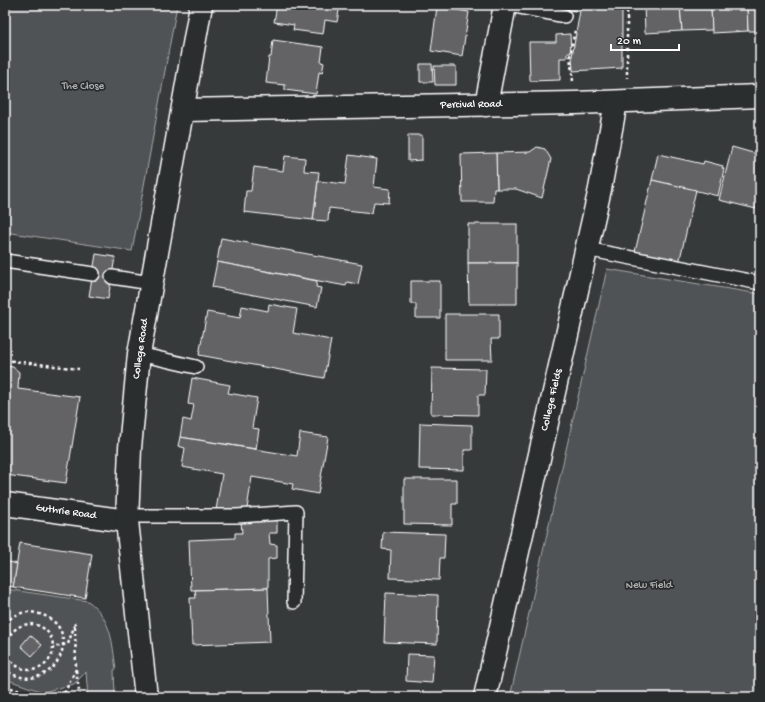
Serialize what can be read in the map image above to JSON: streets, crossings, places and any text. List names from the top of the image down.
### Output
{
  "streets": {
    "street": [
      "Percival Road",
      "College Road",
      "College Fields",
      "Guthrie Road"
    ]
  },
  "crossings": [
    ["Percival Road", "College Road"],
    ["Percival Road", "College Fields"],
    ["College Road", "Guthrie Road"]
  ],
  "parks": ["The Close", "New Field"],
  "scale_bar": "20 m"
}
